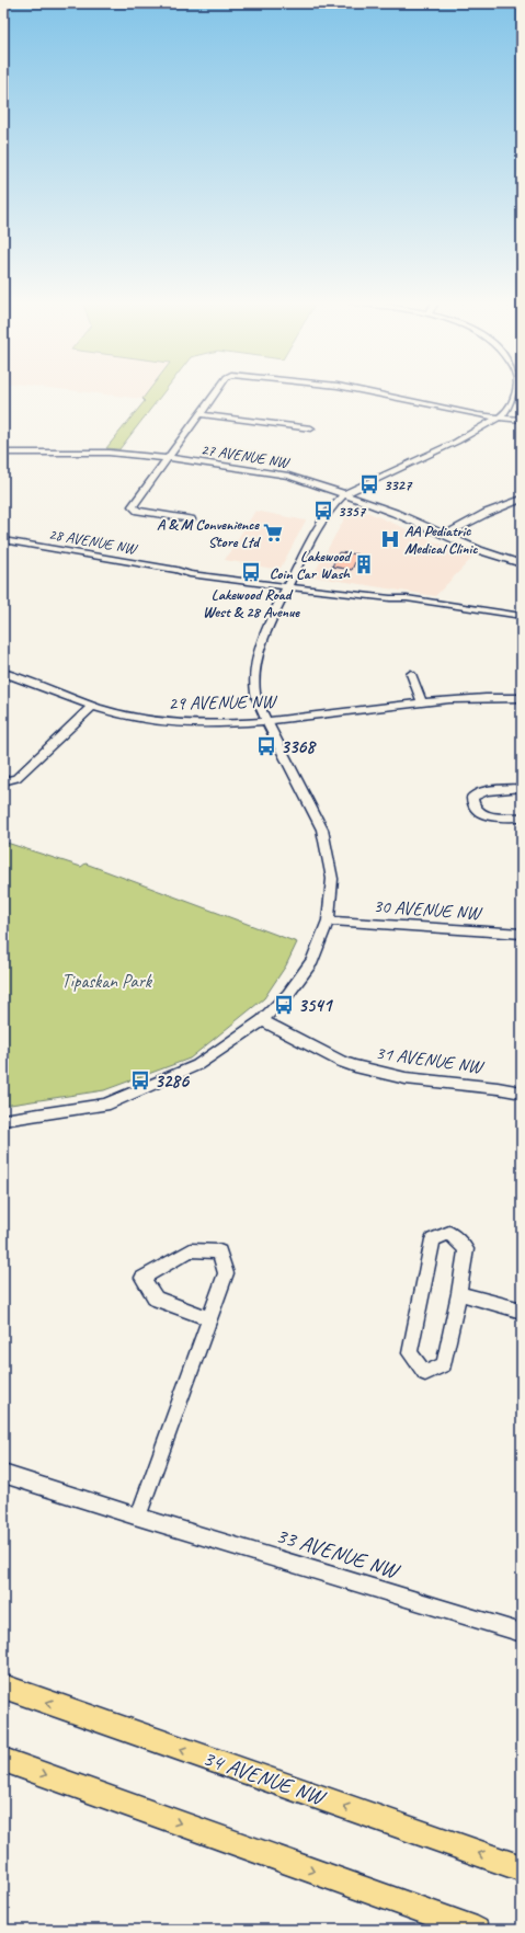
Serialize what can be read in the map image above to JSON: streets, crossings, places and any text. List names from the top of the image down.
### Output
{
  "streets": {
    "main road": ["34 AVENUE NW"],
    "street": [
      "27 AVENUE NW",
      "28 AVENUE NW",
      "29 AVENUE NW",
      "30 AVENUE NW",
      "31 AVENUE NW",
      "33 AVENUE NW"
    ]
  },
  "parks": ["Tipaskan Park"],
  "places": {
    "bus stop": [
      "3327",
      "3357",
      "Lakewood Road West & 28 Avenue",
      "3368",
      "3541",
      "3286"
    ],
    "supermarket": ["A & M Convenience Store Ltd"],
    "hospital": ["AA Pediatric Medical Clinic"],
    "building": ["Lakewood Coin Car Wash"]
  }
}
